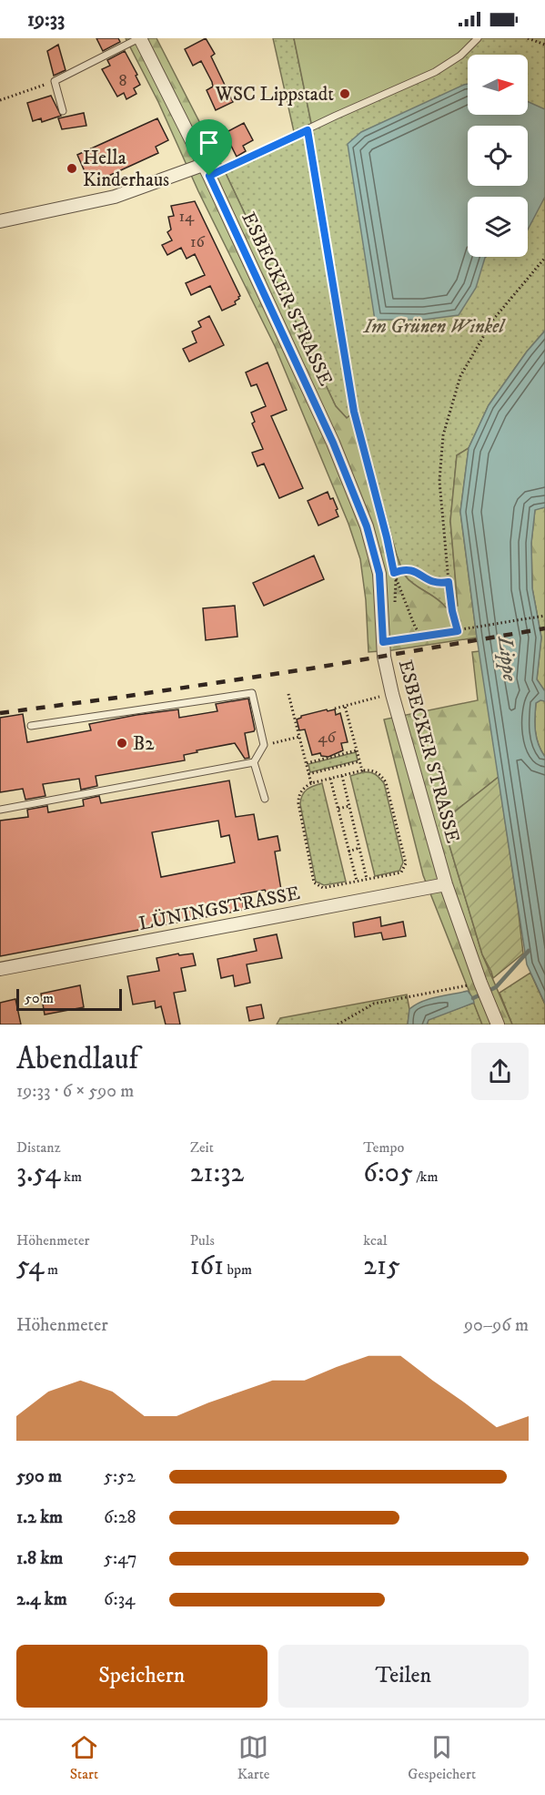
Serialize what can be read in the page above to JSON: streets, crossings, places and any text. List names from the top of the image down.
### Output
{
  "streets": {
    "street": ["ESBECKER STRASSE", "LÜNINGSTRASSE"]
  },
  "crossings": [
    ["ESBECKER STRASSE", "LÜNINGSTRASSE"]
  ],
  "water": ["Lippe"],
  "parks": ["Im Grünen Winkel"],
  "places": ["WSC Lippstadt", "Hella Kinderhaus", "B2"],
  "house_numbers": [
    "8",
    "14",
    "16",
    "46"
  ],
  "scale_bar": "50 m",
  "north": "right",
  "page": {
    "status": "19:33",
    "scale": "50 m",
    "heading": ["Abendlauf", "19:33 · 6 × 590 m"],
    "stats": [
      ["Distanz", "3.54 km"],
      ["Zeit", "21:32"],
      ["Tempo", "6:05 /km"],
      ["Höhenmeter", "54 m"],
      ["Puls", "161 bpm"],
      ["kcal", "215"]
    ],
    "chart": ["Höhenmeter", "90–96 m"],
    "list": [
      {
        "name": "590 m",
        "note": "5:52"
      },
      {
        "name": "1.2 km",
        "note": "6:28"
      },
      {
        "name": "1.8 km",
        "note": "5:47"
      },
      {
        "name": "2.4 km",
        "note": "6:34"
      }
    ],
    "buttons": ["Speichern", "Teilen"],
    "tabs": ["Start", "Karte", "Gespeichert"]
  }
}
